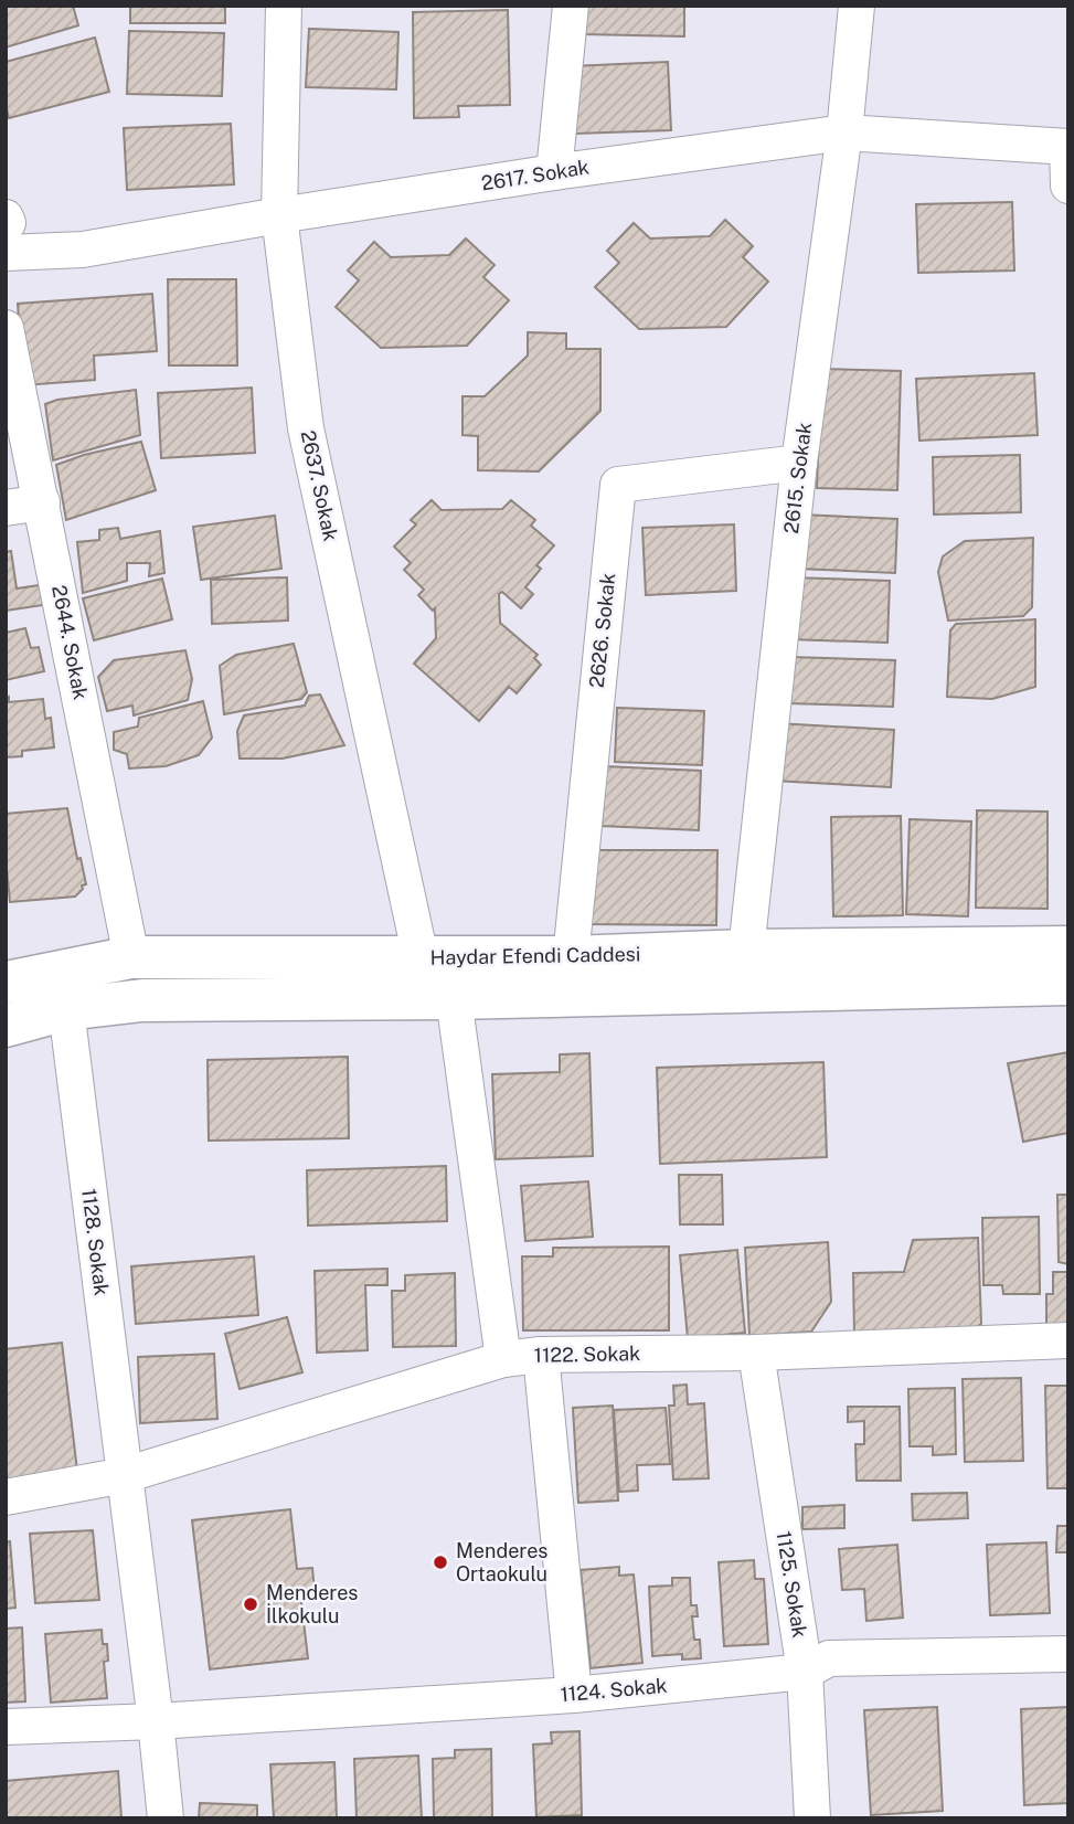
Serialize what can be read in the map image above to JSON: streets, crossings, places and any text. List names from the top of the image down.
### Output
{
  "streets": {
    "main road": ["Haydar Efendi Caddesi"],
    "street": [
      "2617. Sokak",
      "2615. Sokak",
      "2637. Sokak",
      "2626. Sokak",
      "2644. Sokak",
      "1128. Sokak",
      "1122. Sokak",
      "1125. Sokak",
      "1124. Sokak"
    ]
  },
  "crossings": [
    ["2617. Sokak", "2615. Sokak"],
    ["2617. Sokak", "2637. Sokak"],
    ["2615. Sokak", "2626. Sokak"],
    ["2615. Sokak", "Haydar Efendi Caddesi"],
    ["2637. Sokak", "Haydar Efendi Caddesi"],
    ["2626. Sokak", "Haydar Efendi Caddesi"],
    ["2644. Sokak", "Haydar Efendi Caddesi"],
    ["Haydar Efendi Caddesi", "1128. Sokak"],
    ["1128. Sokak", "1122. Sokak"],
    ["1128. Sokak", "1124. Sokak"],
    ["1122. Sokak", "1125. Sokak"],
    ["1125. Sokak", "1124. Sokak"]
  ],
  "places": ["Menderes Ortaokulu", "Menderes İlkokulu"]
}
